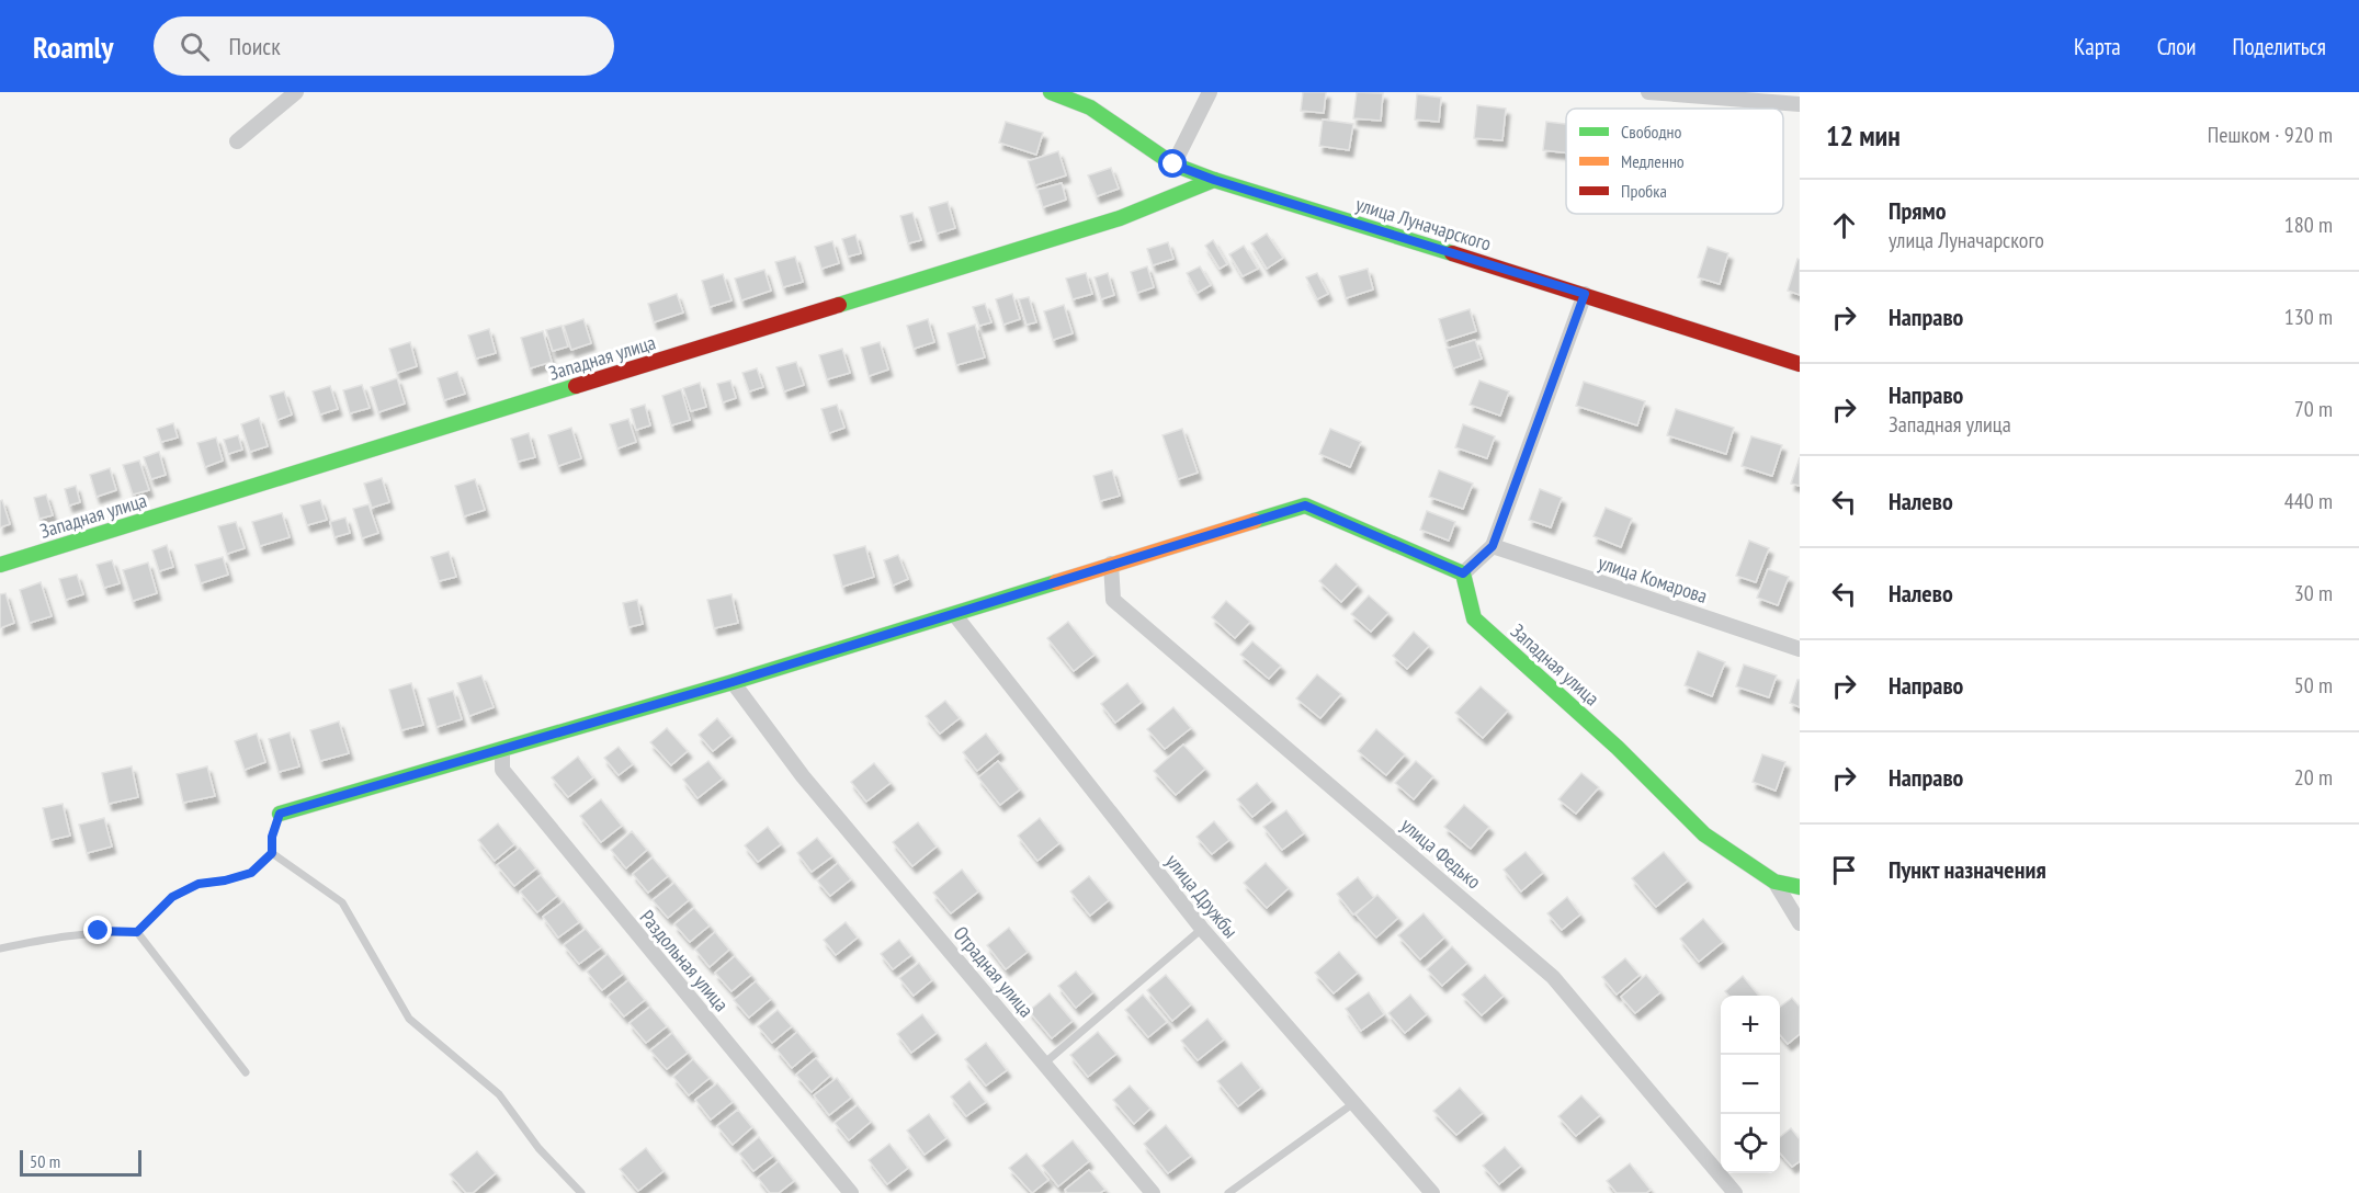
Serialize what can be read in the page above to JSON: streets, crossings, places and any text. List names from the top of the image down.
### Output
{
  "streets": {
    "street": [
      "улица Луначарского",
      "Западная улица",
      "улица Комарова",
      "улица Федько",
      "улица Дружбы",
      "Раздольная улица",
      "Отрадная улица"
    ]
  },
  "crossings": [
    ["улица Луначарского", "Западная улица"]
  ],
  "legend": ["Свободно", "Медленно", "Пробка"],
  "scale_bar": "50 m",
  "page": {
    "header": "Roamly",
    "search": "Поиск",
    "nav": ["Карта", "Слои", "Поделиться"],
    "heading": ["12 мин", "Пешком · 920 m"],
    "list": [
      ["Прямо", "улица Луначарского", "180 m"],
      ["Направо", "130 m"],
      ["Направо", "Западная улица", "70 m"],
      ["Налево", "440 m"],
      ["Налево", "30 m"],
      ["Направо", "50 m"],
      ["Направо", "20 m"],
      "Пункт назначения"
    ],
    "map_buttons": ["+", "−"],
    "scale": "50 m"
  }
}
